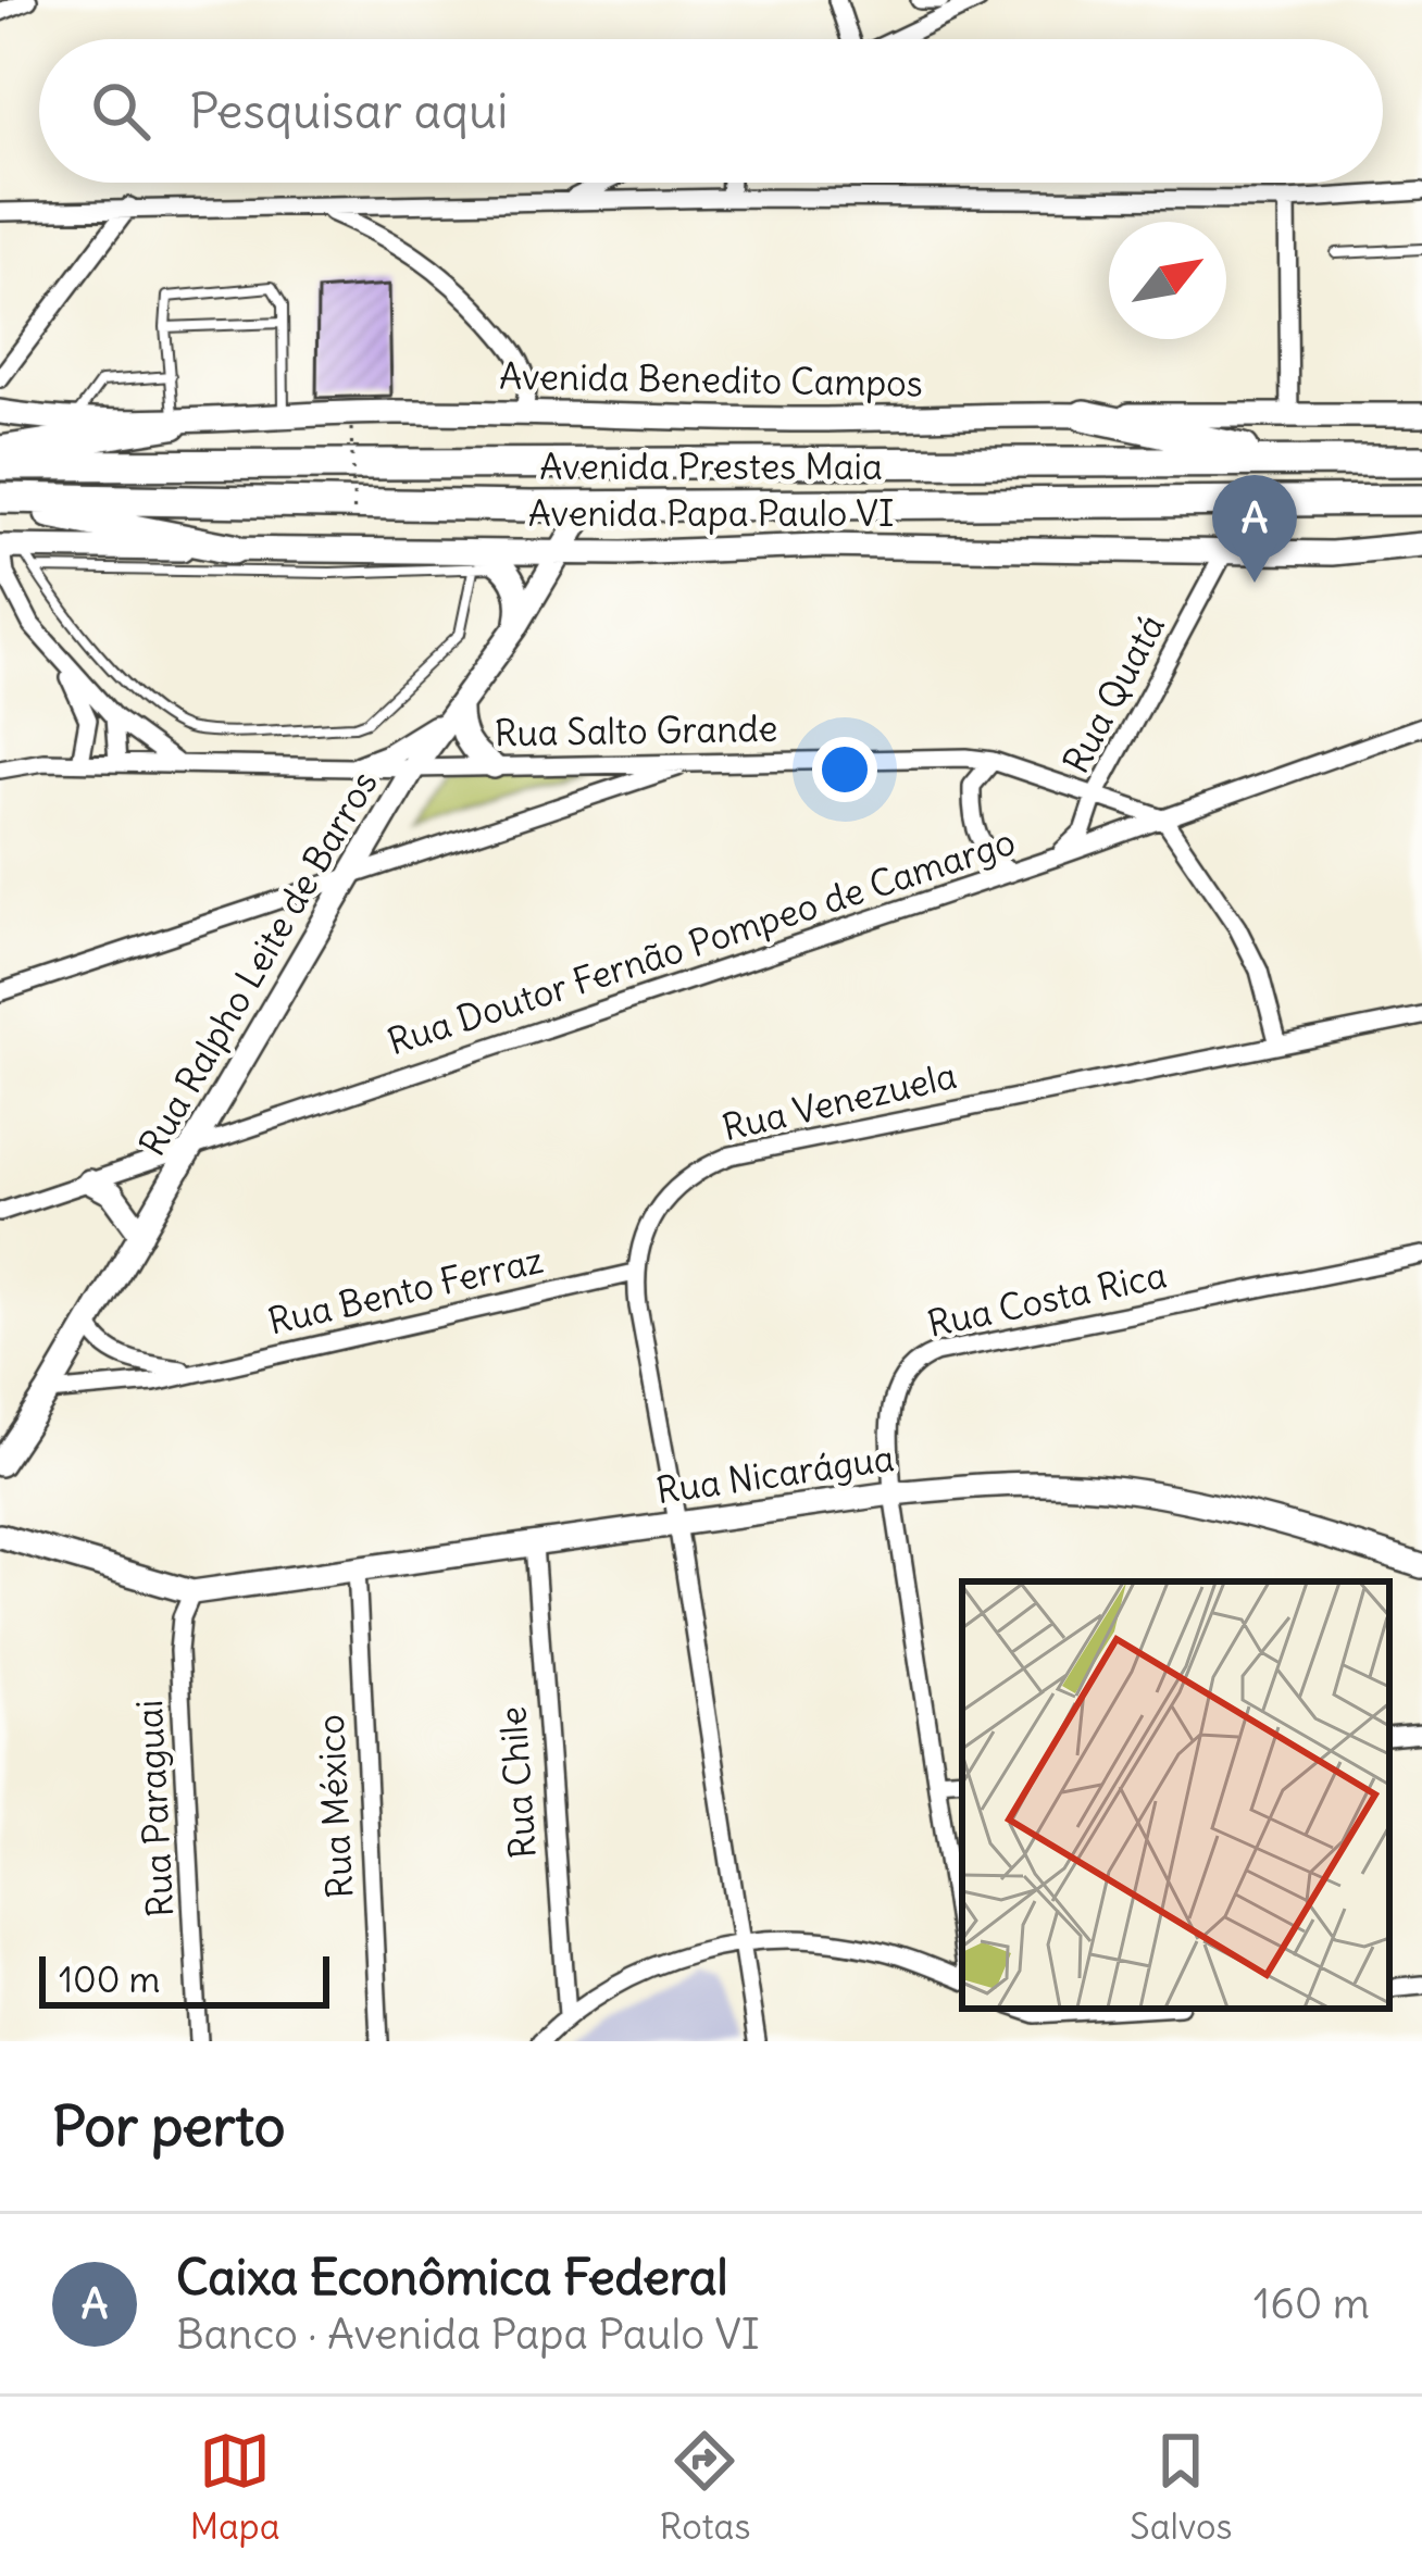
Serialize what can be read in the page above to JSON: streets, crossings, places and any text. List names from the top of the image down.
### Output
{
  "streets": {
    "highway": ["Avenida Prestes Maia"],
    "street": [
      "Avenida Benedito Campos",
      "Avenida Papa Paulo VI",
      "Rua Quatá",
      "Rua Salto Grande",
      "Rua Doutor Fernão Pompeo de Camargo",
      "Rua Ralpho Leite de Barros",
      "Rua Venezuela",
      "Rua Bento Ferraz",
      "Rua Costa Rica",
      "Rua Nicarágua",
      "Rua Chile",
      "Rua México",
      "Rua Paraguai"
    ]
  },
  "crossings": [
    ["Avenida Prestes Maia", "Rua Ralpho Leite de Barros"],
    ["Avenida Papa Paulo VI", "Rua Quatá"],
    ["Avenida Papa Paulo VI", "Rua Ralpho Leite de Barros"],
    ["Rua Quatá", "Rua Salto Grande"],
    ["Rua Quatá", "Rua Doutor Fernão Pompeo de Camargo"],
    ["Rua Salto Grande", "Rua Doutor Fernão Pompeo de Camargo"],
    ["Rua Salto Grande", "Rua Ralpho Leite de Barros"],
    ["Rua Doutor Fernão Pompeo de Camargo", "Rua Ralpho Leite de Barros"],
    ["Rua Ralpho Leite de Barros", "Rua Bento Ferraz"],
    ["Rua Venezuela", "Rua Bento Ferraz"],
    ["Rua Costa Rica", "Rua Nicarágua"],
    ["Rua Nicarágua", "Rua Chile"],
    ["Rua Nicarágua", "Rua México"],
    ["Rua Nicarágua", "Rua Paraguai"]
  ],
  "scale_bar": "100 m",
  "north": "top right",
  "page": {
    "search": "Pesquisar aqui",
    "pins": "A",
    "scale": "100 m",
    "heading": "Por perto",
    "list": [
      {
        "mark": "A",
        "name": "Caixa Econômica Federal",
        "note": "Banco · Avenida Papa Paulo VI",
        "value": "160 m"
      }
    ],
    "nav": ["Mapa", "Rotas", "Salvos"]
  }
}
